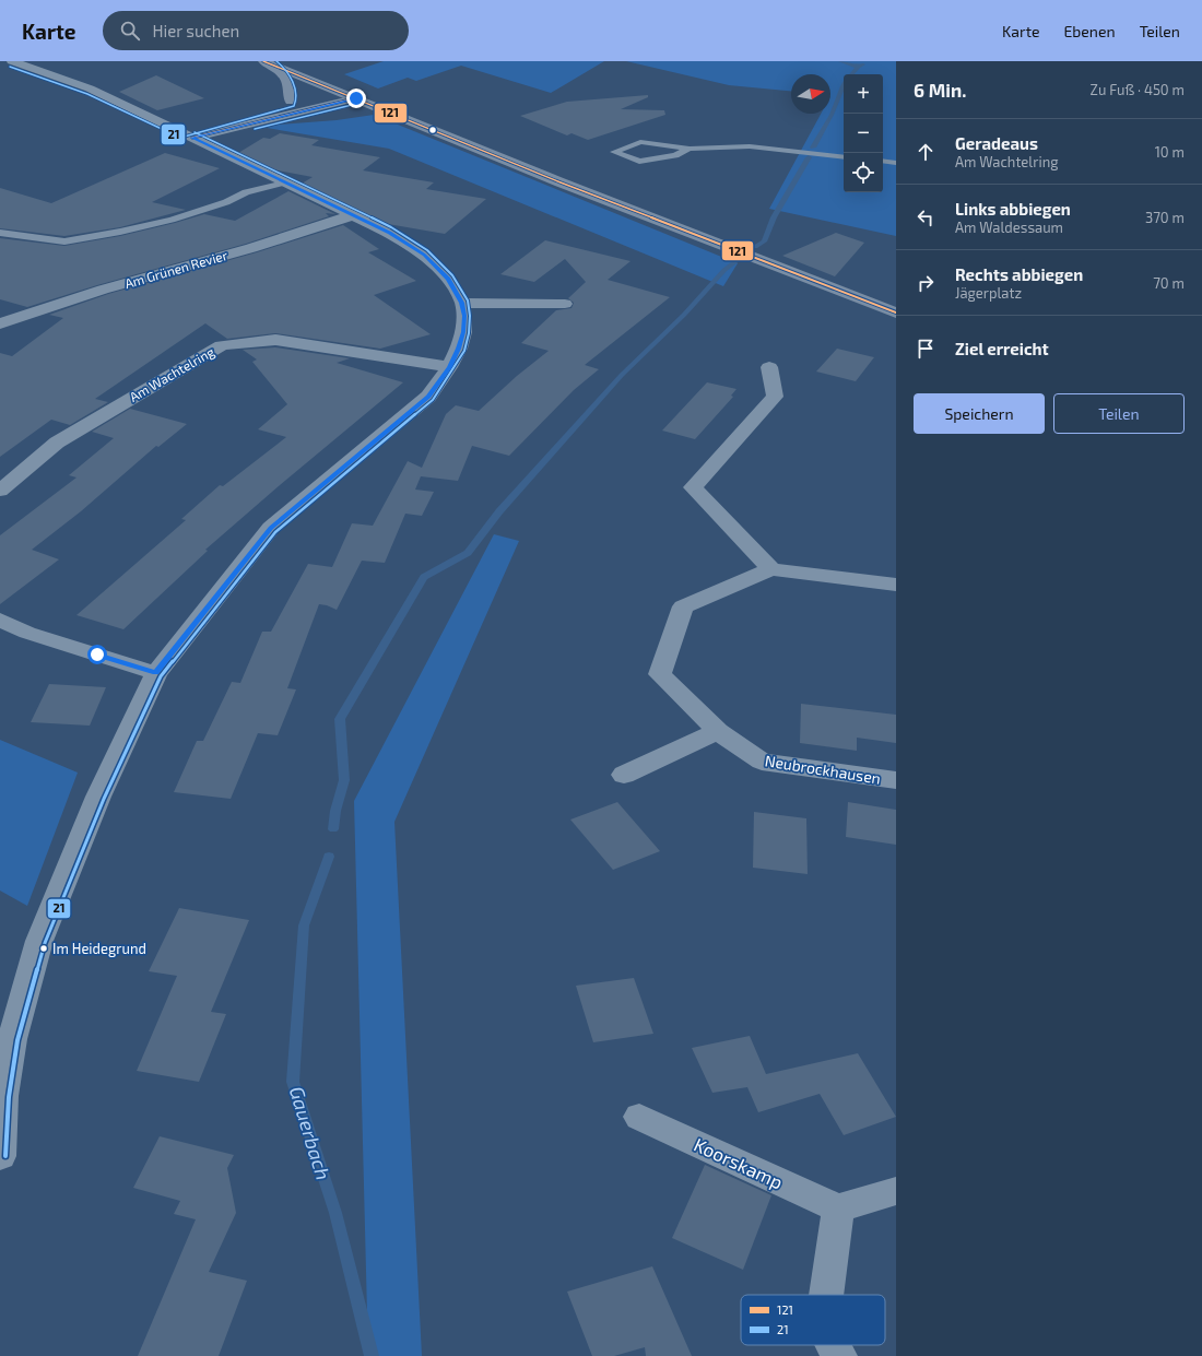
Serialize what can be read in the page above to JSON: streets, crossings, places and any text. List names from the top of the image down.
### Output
{
  "streets": {
    "street": [
      "Am Grünen Revier",
      "Am Wachtelring",
      "Neubrockhausen",
      "Koorskamp"
    ]
  },
  "water": ["Gauerbach"],
  "places": ["Im Heidegrund"],
  "lines": ["transit line 121", "transit line 21"],
  "legend": ["121", "21"],
  "north": "right",
  "page": {
    "header": "Karte",
    "search": "Hier suchen",
    "nav": ["Karte", "Ebenen", "Teilen"],
    "heading": ["6 Min.", "Zu Fuß · 450 m"],
    "map_buttons": ["+", "−"],
    "list": [
      ["Geradeaus", "Am Wachtelring", "10 m"],
      ["Links abbiegen", "Am Waldessaum", "370 m"],
      ["Rechts abbiegen", "Jägerplatz", "70 m"],
      "Ziel erreicht"
    ],
    "buttons": ["Speichern", "Teilen"]
  }
}
